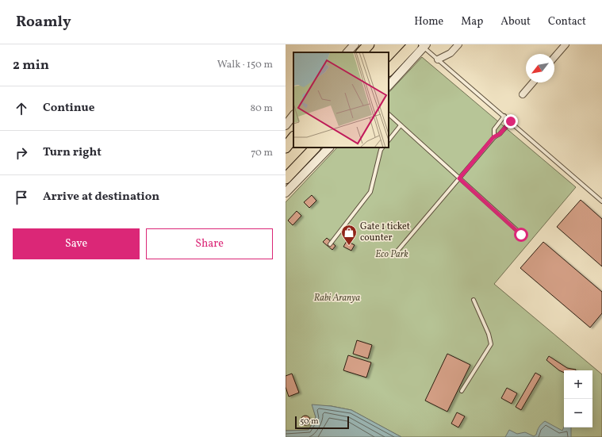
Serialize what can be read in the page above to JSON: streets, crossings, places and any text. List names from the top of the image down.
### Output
{
  "parks": ["Eco Park", "Rabi Aranya"],
  "places": {
    "shop": ["Gate 1 ticket counter"]
  },
  "scale_bar": "50 m",
  "north": "bottom left",
  "page": {
    "header": "Roamly",
    "nav": [
      "Home",
      "Map",
      "About",
      "Contact"
    ],
    "heading": ["2 min", "Walk · 150 m"],
    "list": [
      ["Continue", "80 m"],
      ["Turn right", "70 m"],
      "Arrive at destination"
    ],
    "buttons": ["Save", "Share"],
    "map_buttons": ["+", "−"],
    "scale": "50 m"
  }
}
